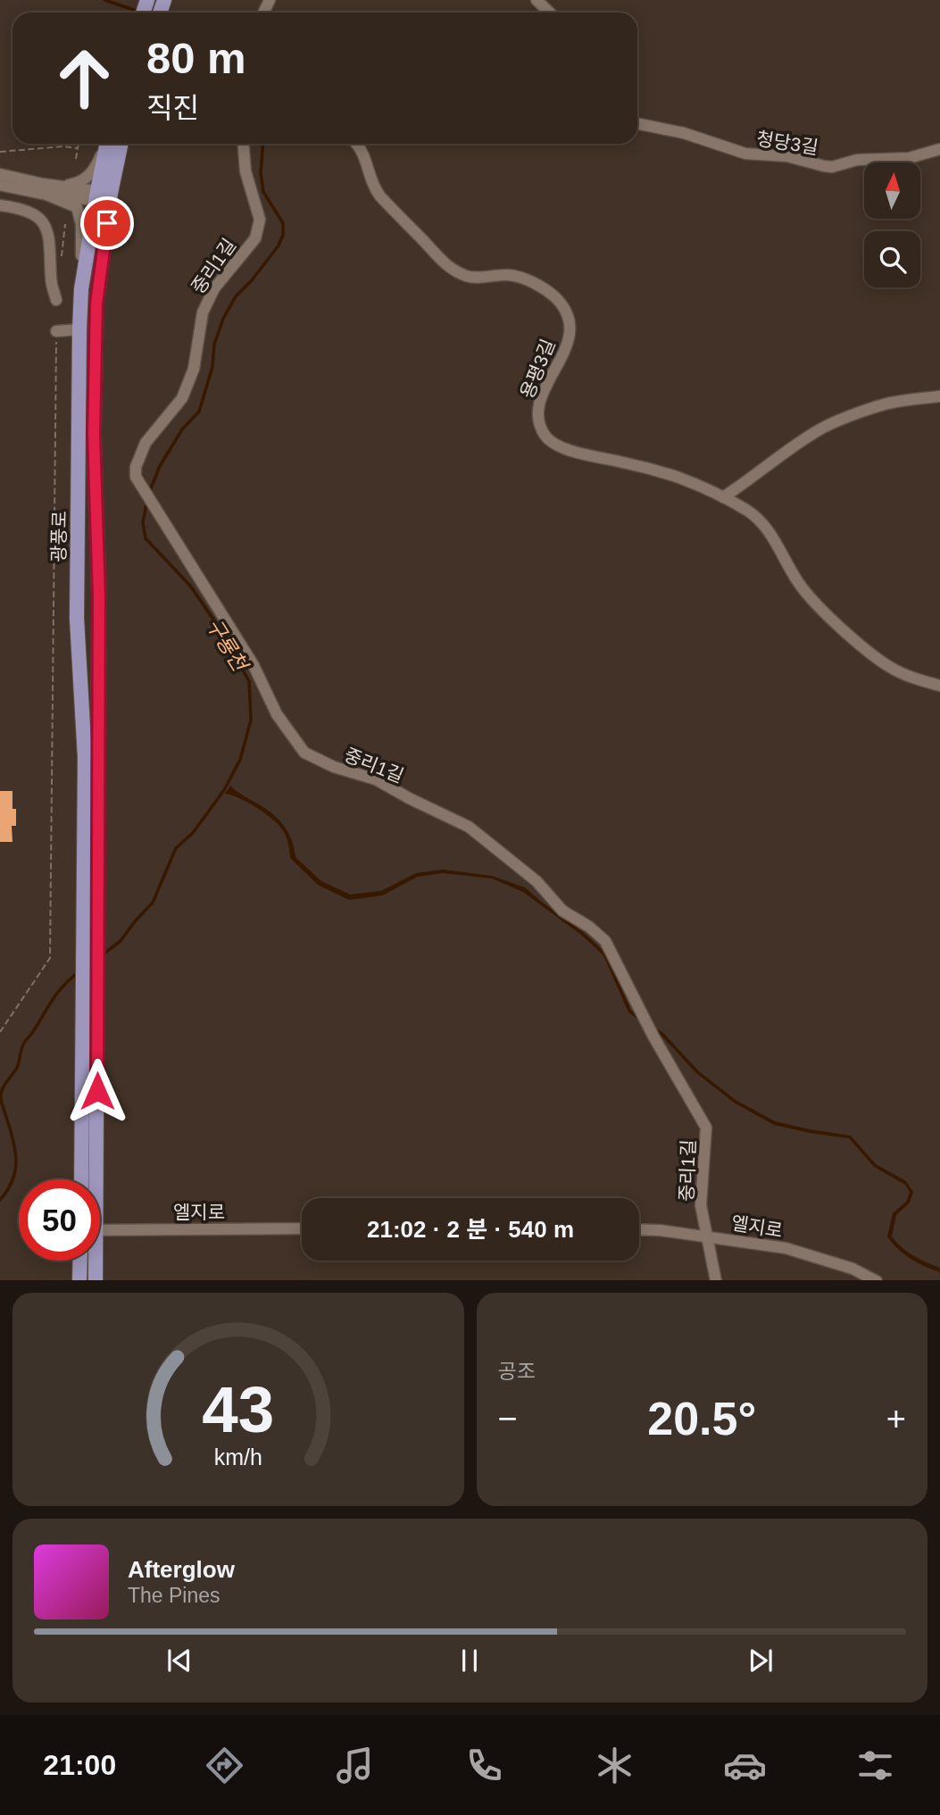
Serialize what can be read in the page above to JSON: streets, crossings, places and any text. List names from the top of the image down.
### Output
{
  "streets": {
    "main road": ["광풍로"],
    "street": [
      "청당3길",
      "중리1길",
      "용평3길",
      "엘지로"
    ]
  },
  "crossings": [
    ["중리1길", "엘지로"]
  ],
  "water": ["구룡천"],
  "north": "top",
  "page": {
    "turn": ["80 m", "직진"],
    "limit": "50",
    "trip": "21:02 · 2 분 · 540 m",
    "tile": "공조",
    "heat": ["−", "20.5°", "+"],
    "song": ["Afterglow", "The Pines"],
    "tabs": "21:00",
    "gauge": ["43", "km/h"]
  }
}
